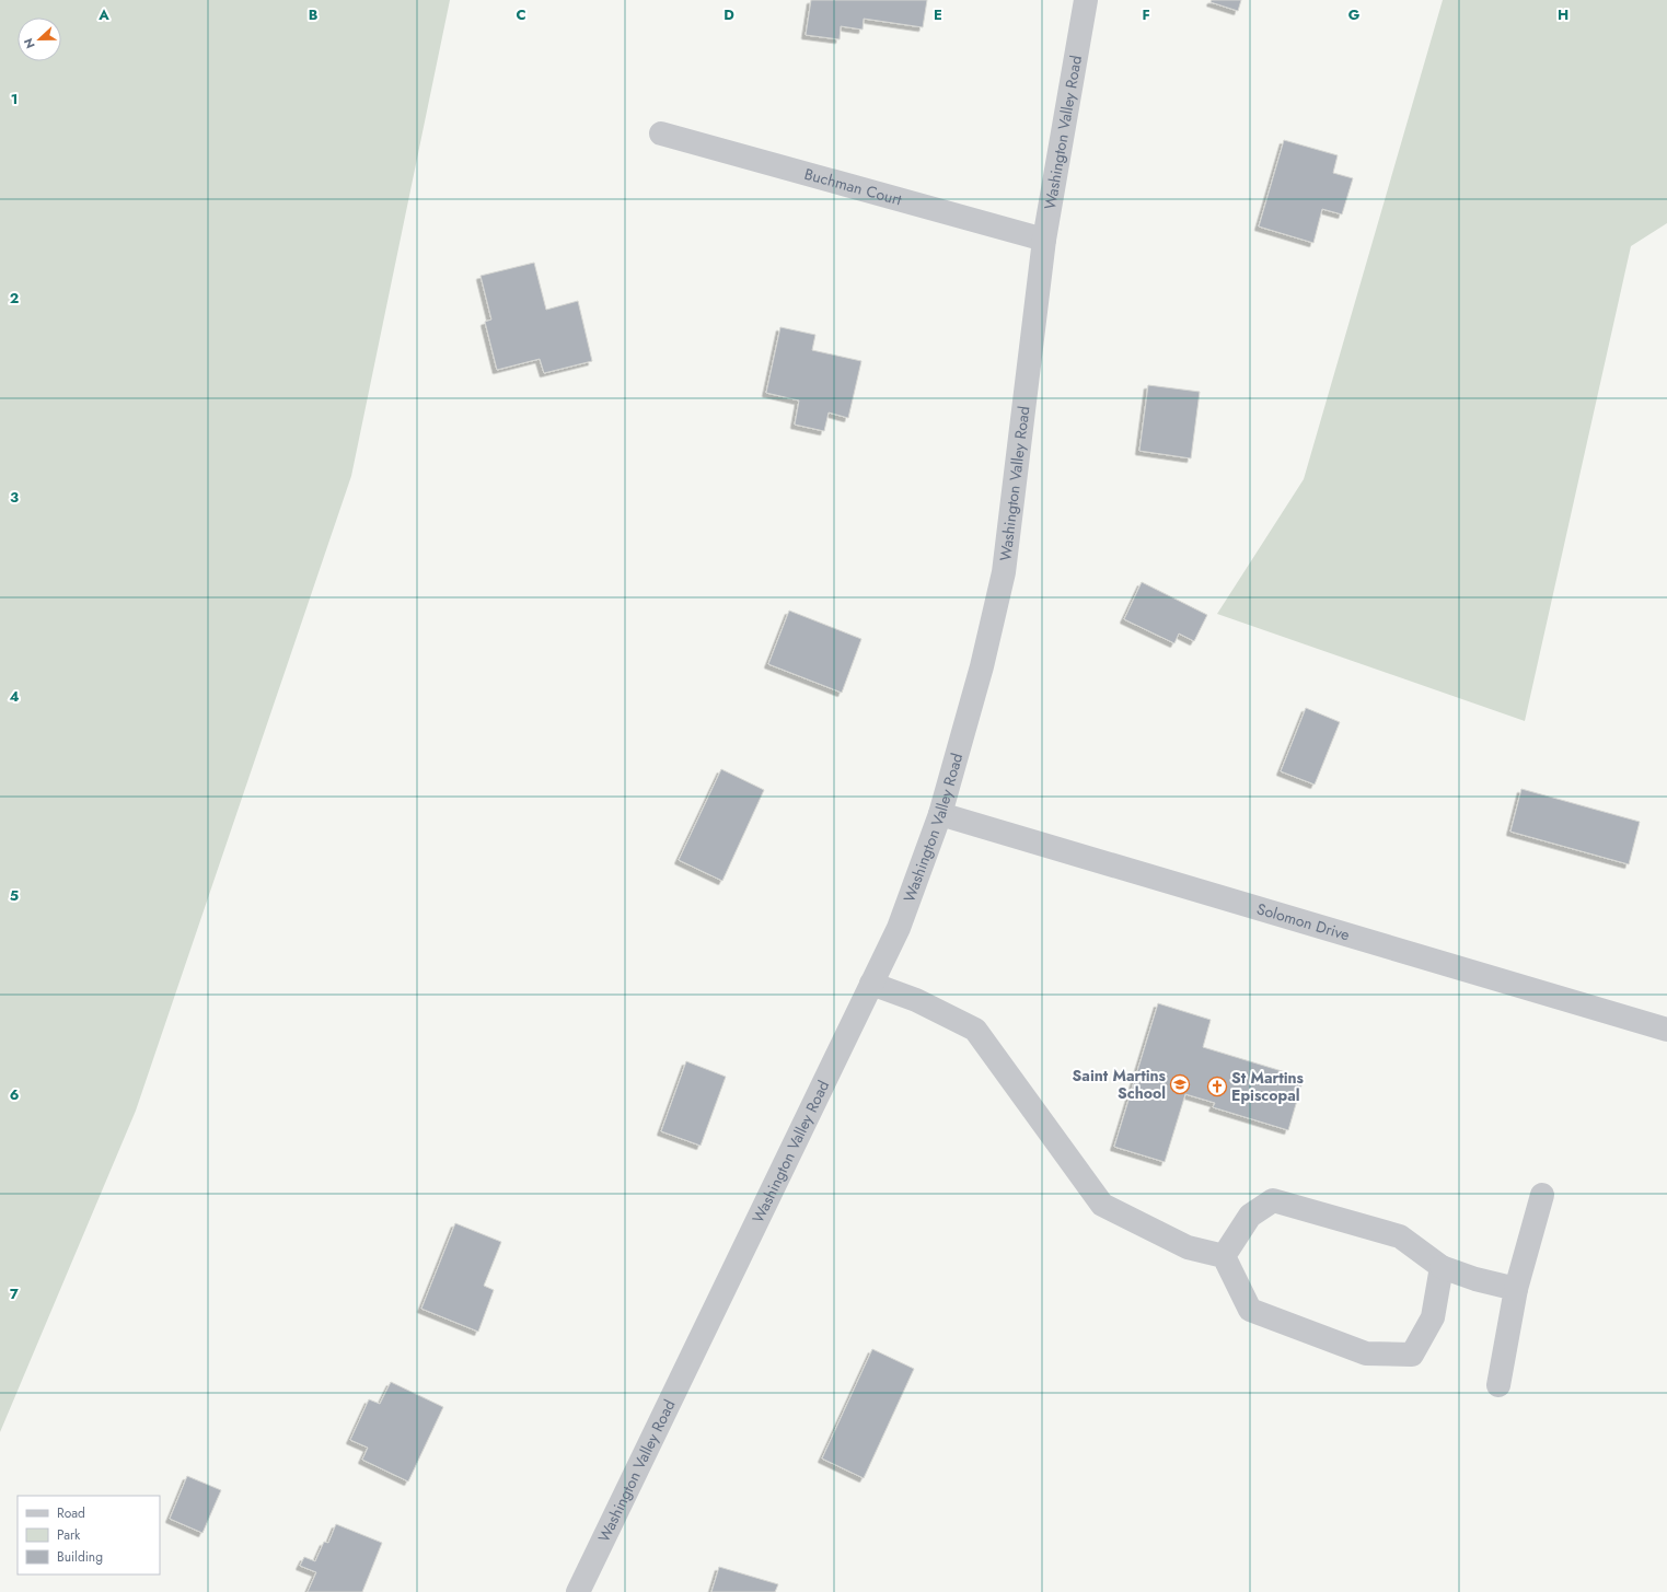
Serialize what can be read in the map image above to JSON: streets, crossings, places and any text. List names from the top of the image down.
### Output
{
  "streets": {
    "street": ["Washington Valley Road", "Buchman Court", "Solomon Drive"]
  },
  "crossings": [
    ["Washington Valley Road", "Buchman Court"],
    ["Washington Valley Road", "Solomon Drive"]
  ],
  "places": {
    "school or university": ["Saint Martins School"],
    "church": ["St Martins Episcopal"]
  },
  "legend": ["Road", "Park", "Building"],
  "north": "left",
  "grid": {
    "columns": [
      "A",
      "B",
      "C",
      "D",
      "E",
      "F",
      "G",
      "H"
    ],
    "rows": [
      "1",
      "2",
      "3",
      "4",
      "5",
      "6",
      "7"
    ]
  }
}
